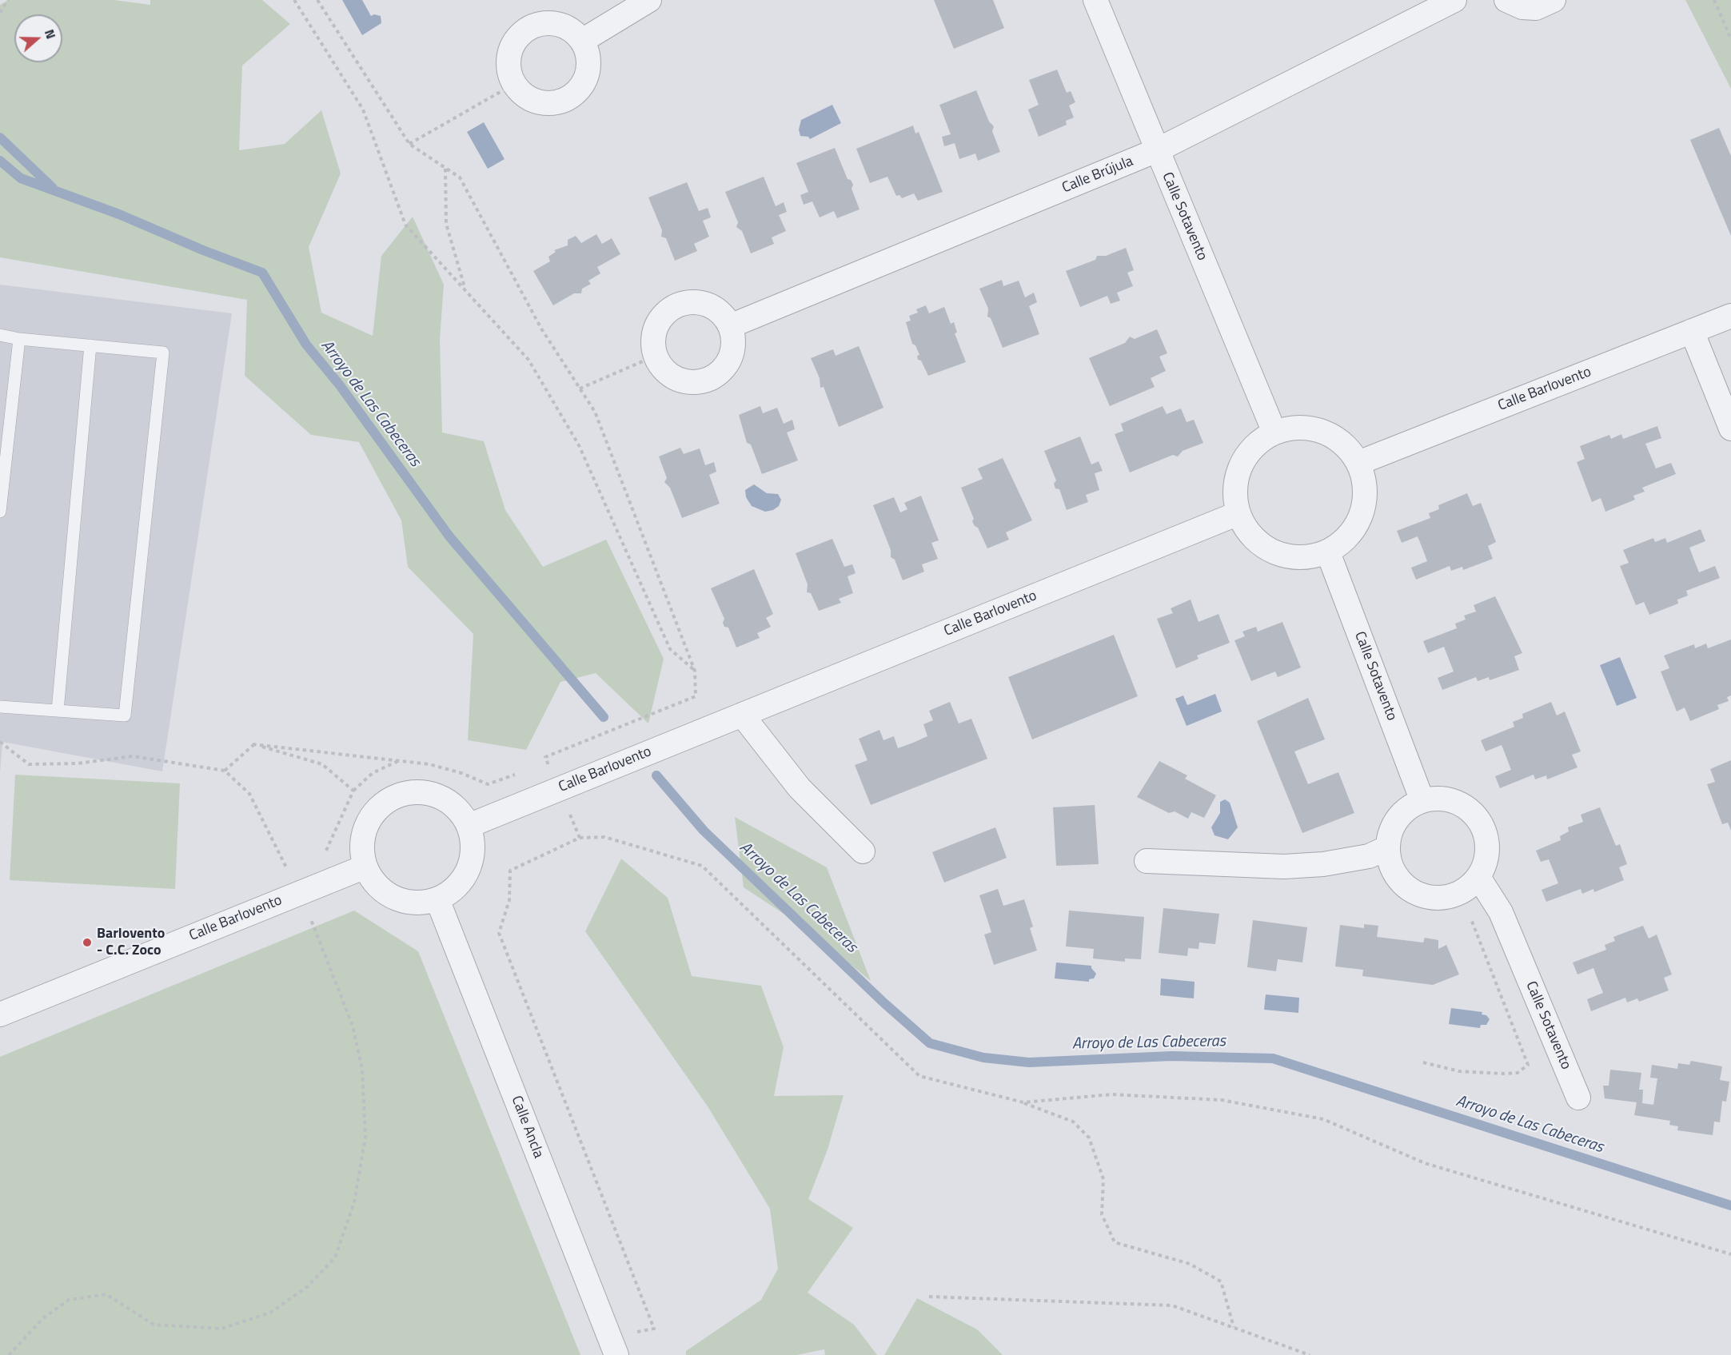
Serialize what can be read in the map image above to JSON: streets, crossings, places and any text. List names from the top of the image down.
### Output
{
  "streets": {
    "street": [
      "Calle Brújula",
      "Calle Sotavento",
      "Calle Barlovento",
      "Calle Ancla"
    ]
  },
  "crossings": [
    ["Calle Brújula", "Calle Sotavento"],
    ["Calle Sotavento", "Calle Barlovento"],
    ["Calle Barlovento", "Calle Ancla"]
  ],
  "water": ["Arroyo de Las Cabeceras"],
  "places": ["Barlovento - C.C. Zoco"],
  "north": "right"
}
